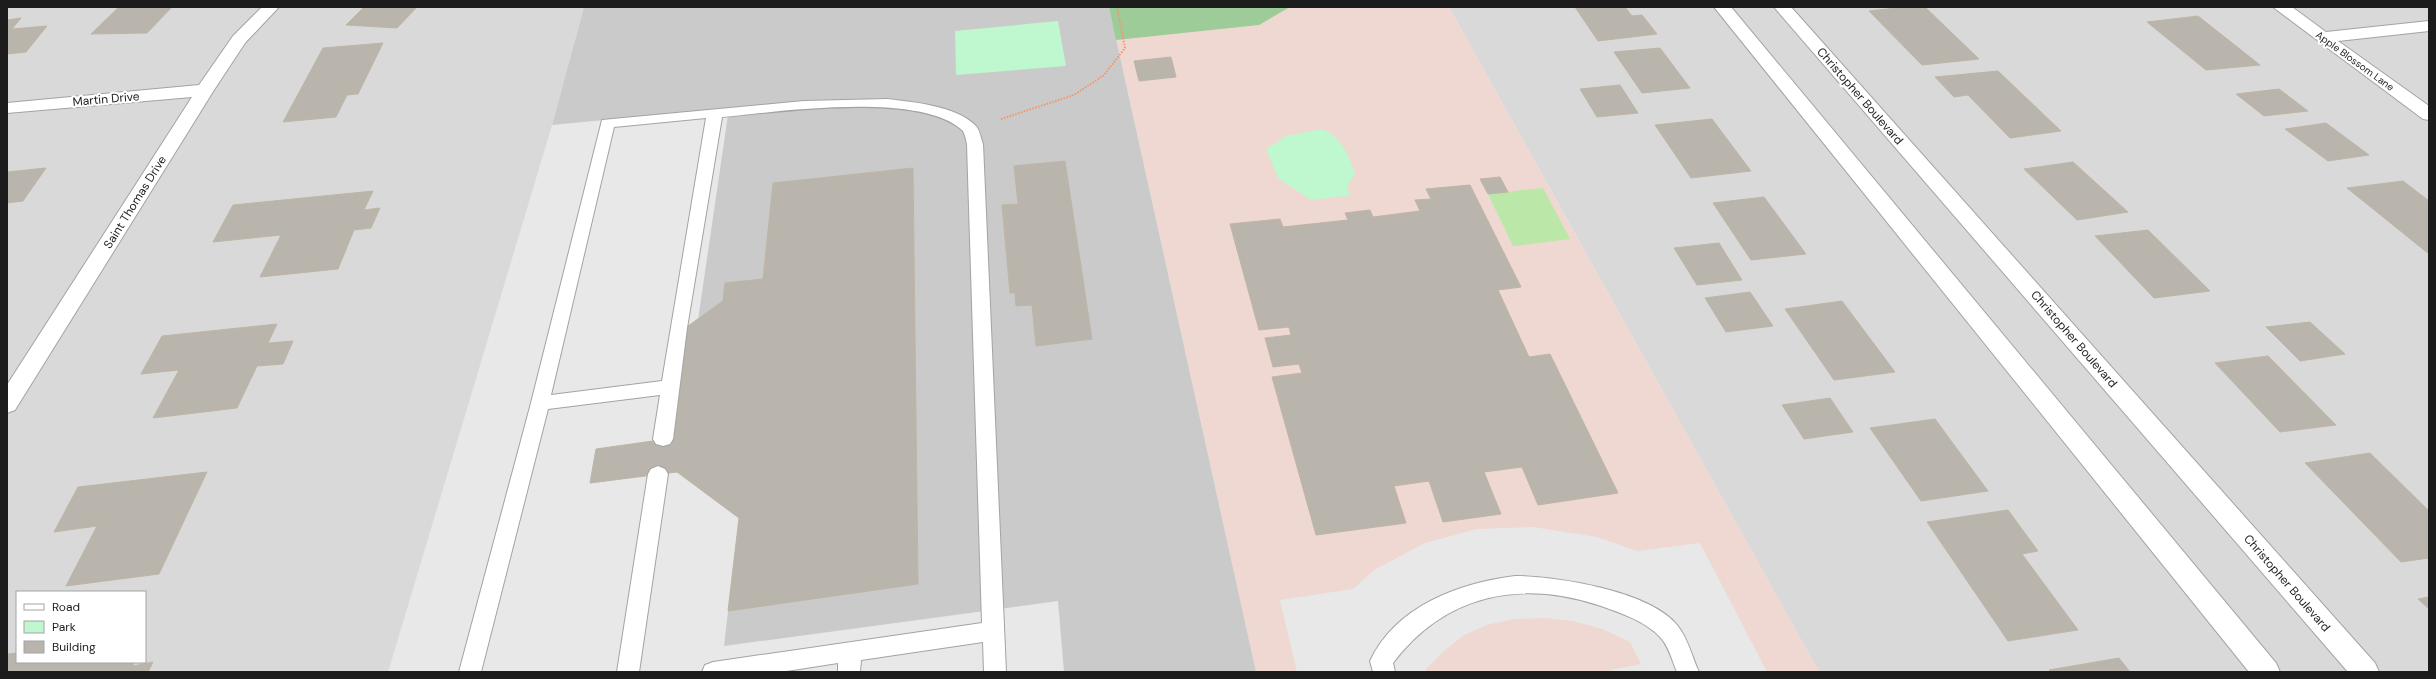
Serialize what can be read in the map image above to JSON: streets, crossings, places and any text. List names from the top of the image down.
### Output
{
  "streets": {
    "street": [
      "Apple Blossom Lane",
      "Christopher Boulevard",
      "Martin Drive",
      "Saint Thomas Drive"
    ]
  },
  "crossings": [
    ["Martin Drive", "Saint Thomas Drive"]
  ],
  "legend": ["Road", "Park", "Building"]
}
